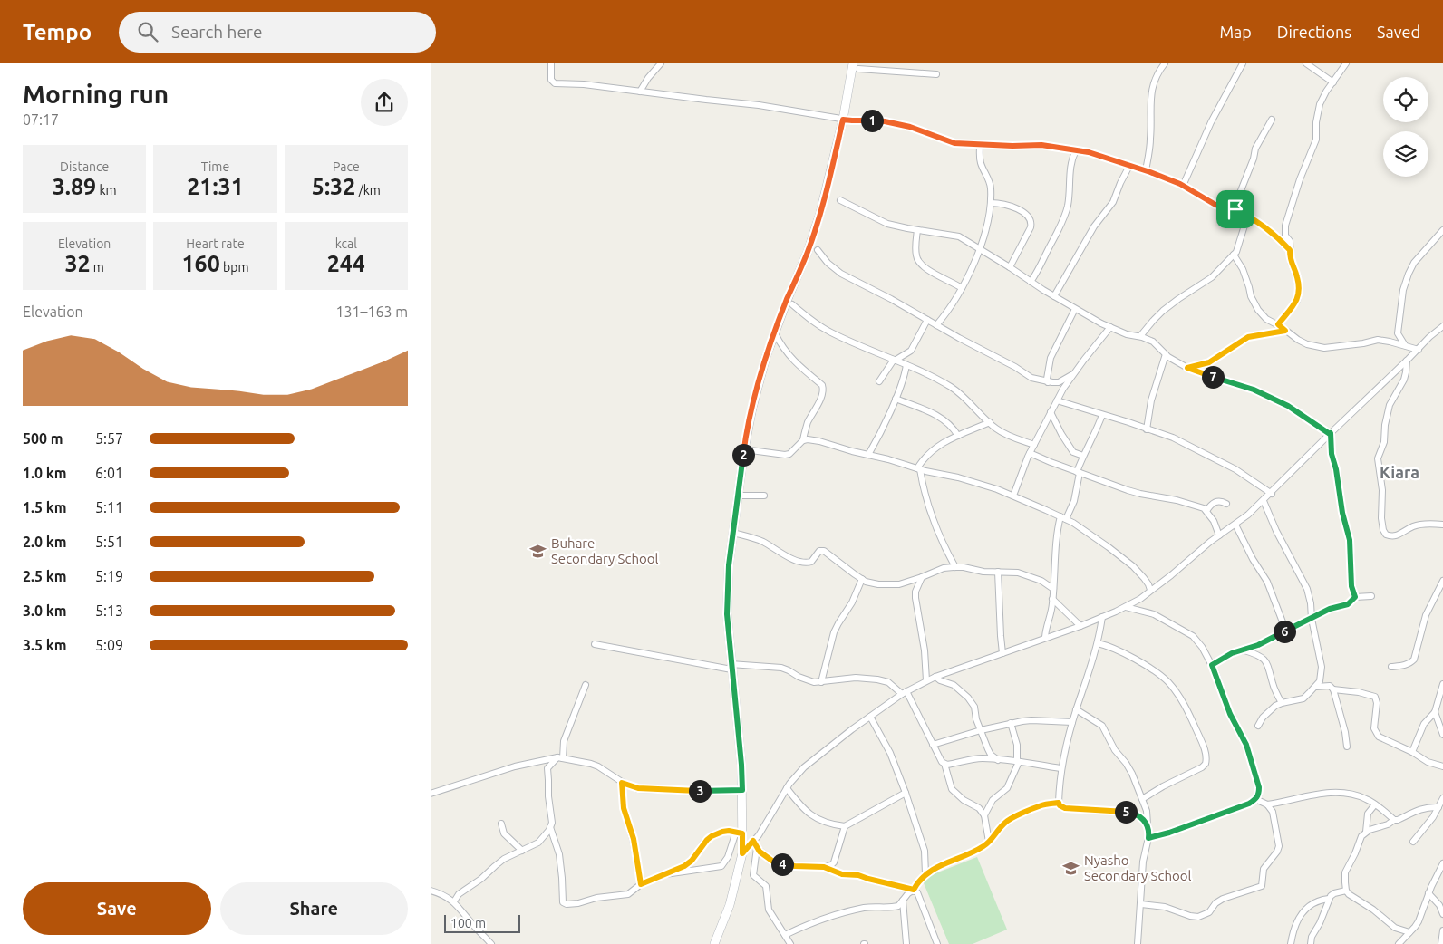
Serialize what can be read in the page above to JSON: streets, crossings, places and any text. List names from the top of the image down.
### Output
{
  "districts": ["Kiara"],
  "places": {
    "school or university": ["Buhare Secondary School", "Nyasho Secondary School"]
  },
  "scale_bar": "100 m",
  "page": {
    "header": "Tempo",
    "search": "Search here",
    "nav": ["Map", "Directions", "Saved"],
    "heading": ["Morning run", "07:17"],
    "pins": [
      "1",
      "7",
      "2",
      "6",
      "3",
      "5",
      "4"
    ],
    "stats": [
      ["Distance", "3.89 km"],
      ["Time", "21:31"],
      ["Pace", "5:32 /km"],
      ["Elevation", "32 m"],
      ["Heart rate", "160 bpm"],
      ["kcal", "244"]
    ],
    "chart": ["Elevation", "131–163 m"],
    "list": [
      {
        "name": "500 m",
        "note": "5:57"
      },
      {
        "name": "1.0 km",
        "note": "6:01"
      },
      {
        "name": "1.5 km",
        "note": "5:11"
      },
      {
        "name": "2.0 km",
        "note": "5:51"
      },
      {
        "name": "2.5 km",
        "note": "5:19"
      },
      {
        "name": "3.0 km",
        "note": "5:13"
      },
      {
        "name": "3.5 km",
        "note": "5:09"
      }
    ],
    "buttons": ["Save", "Share"],
    "scale": "100 m"
  }
}
